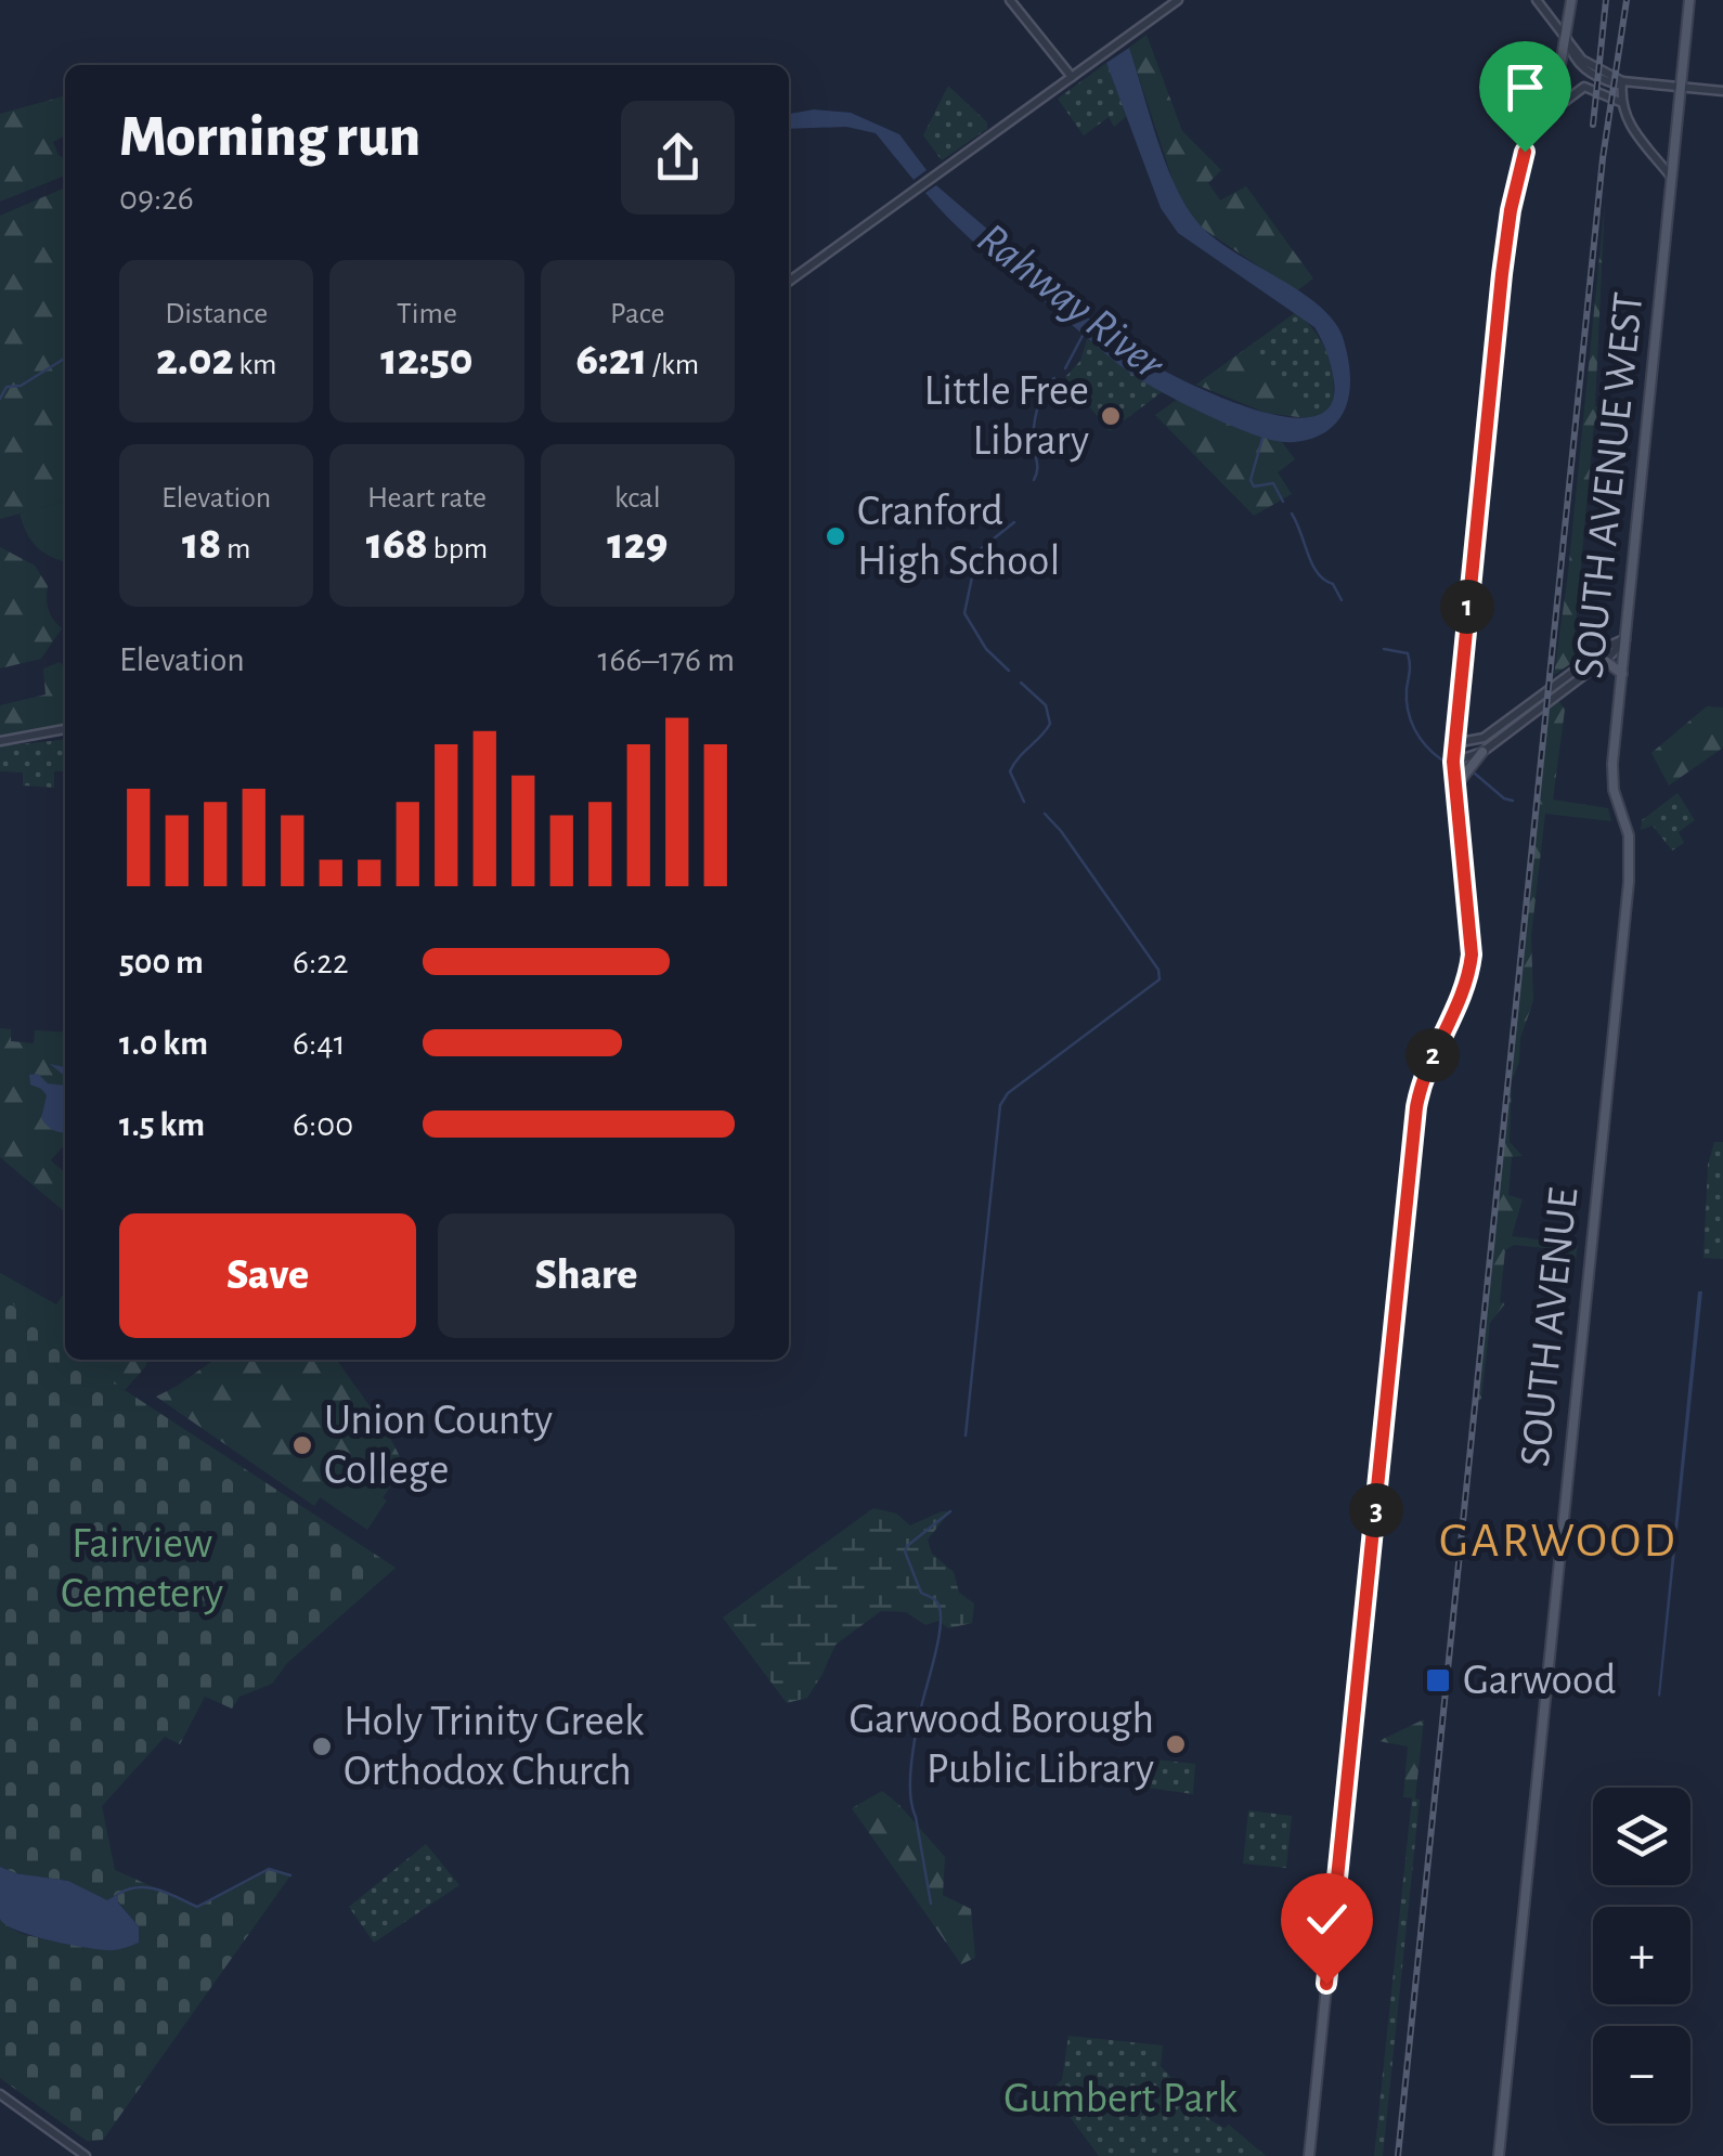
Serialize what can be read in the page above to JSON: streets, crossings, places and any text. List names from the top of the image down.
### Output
{
  "streets": {
    "main road": ["SOUTH AVENUE WEST", "SOUTH AVENUE"]
  },
  "crossings": [
    ["SOUTH AVENUE WEST", "SOUTH AVENUE"]
  ],
  "districts": ["GARWOOD"],
  "water": ["Rahway River"],
  "parks": ["Fairview Cemetery", "Gumbert Park"],
  "places": {
    "other": [
      "Little Free Library",
      "Cranford High School",
      "Union County College",
      "Garwood Borough Public Library",
      "Holy Trinity Greek Orthodox Church"
    ],
    "transit": ["Garwood"]
  },
  "page": {
    "heading": ["Morning run", "09:26"],
    "stats": [
      ["Distance", "2.02 km"],
      ["Time", "12:50"],
      ["Pace", "6:21 /km"],
      ["Elevation", "18 m"],
      ["Heart rate", "168 bpm"],
      ["kcal", "129"]
    ],
    "pins": ["1", "2", "3"],
    "chart": ["Elevation", "166–176 m"],
    "list": [
      {
        "name": "500 m",
        "note": "6:22"
      },
      {
        "name": "1.0 km",
        "note": "6:41"
      },
      {
        "name": "1.5 km",
        "note": "6:00"
      }
    ],
    "buttons": ["Save", "Share"],
    "map_buttons": ["+", "−"]
  }
}
